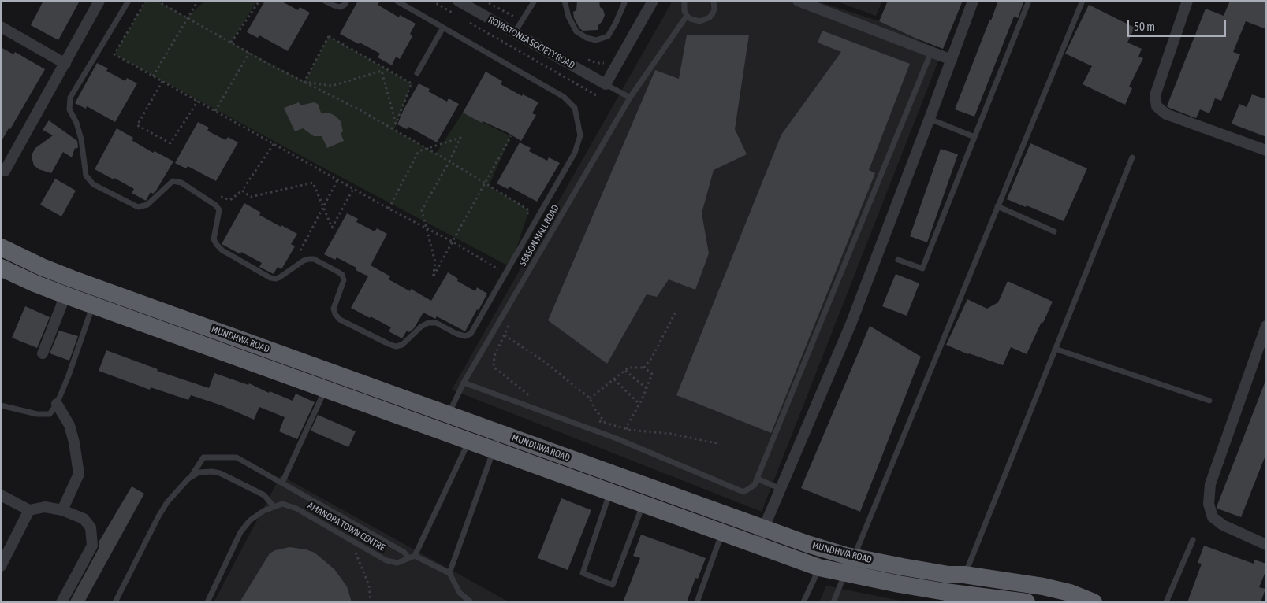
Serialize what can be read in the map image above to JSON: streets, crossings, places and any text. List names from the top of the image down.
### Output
{
  "streets": {
    "highway": ["MUNDHWA ROAD"],
    "street": ["ROYASTONEA SOCIETY ROAD"],
    "lane": ["SEASON MALL ROAD", "AMANORA TOWN CENTRE"]
  },
  "crossings": [
    ["SEASON MALL ROAD", "MUNDHWA ROAD"]
  ],
  "scale_bar": "50 m"
}
